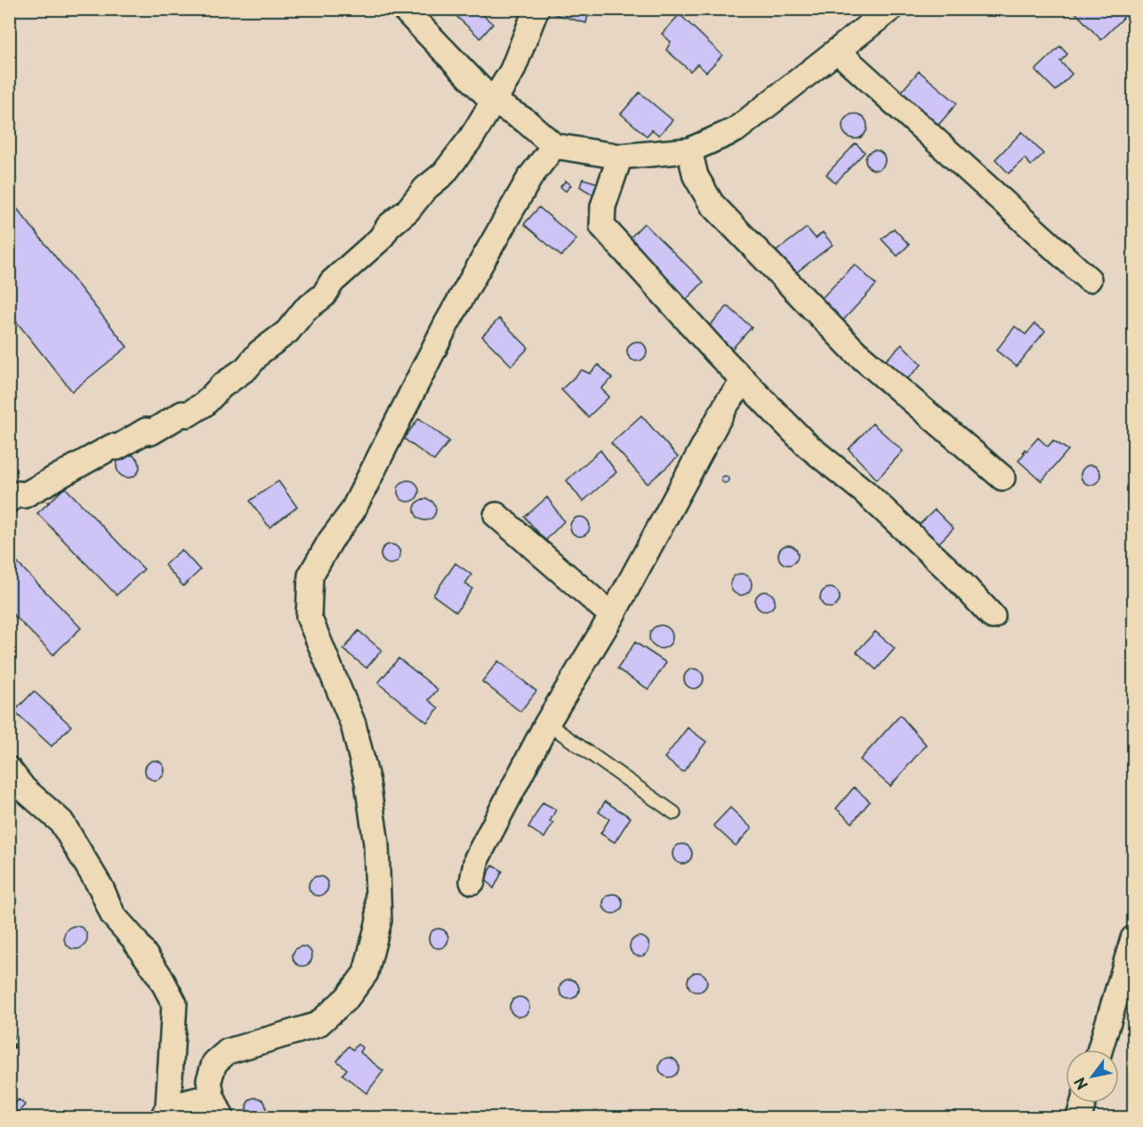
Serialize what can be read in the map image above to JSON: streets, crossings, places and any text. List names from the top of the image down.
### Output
{
  "north": "bottom left"
}
